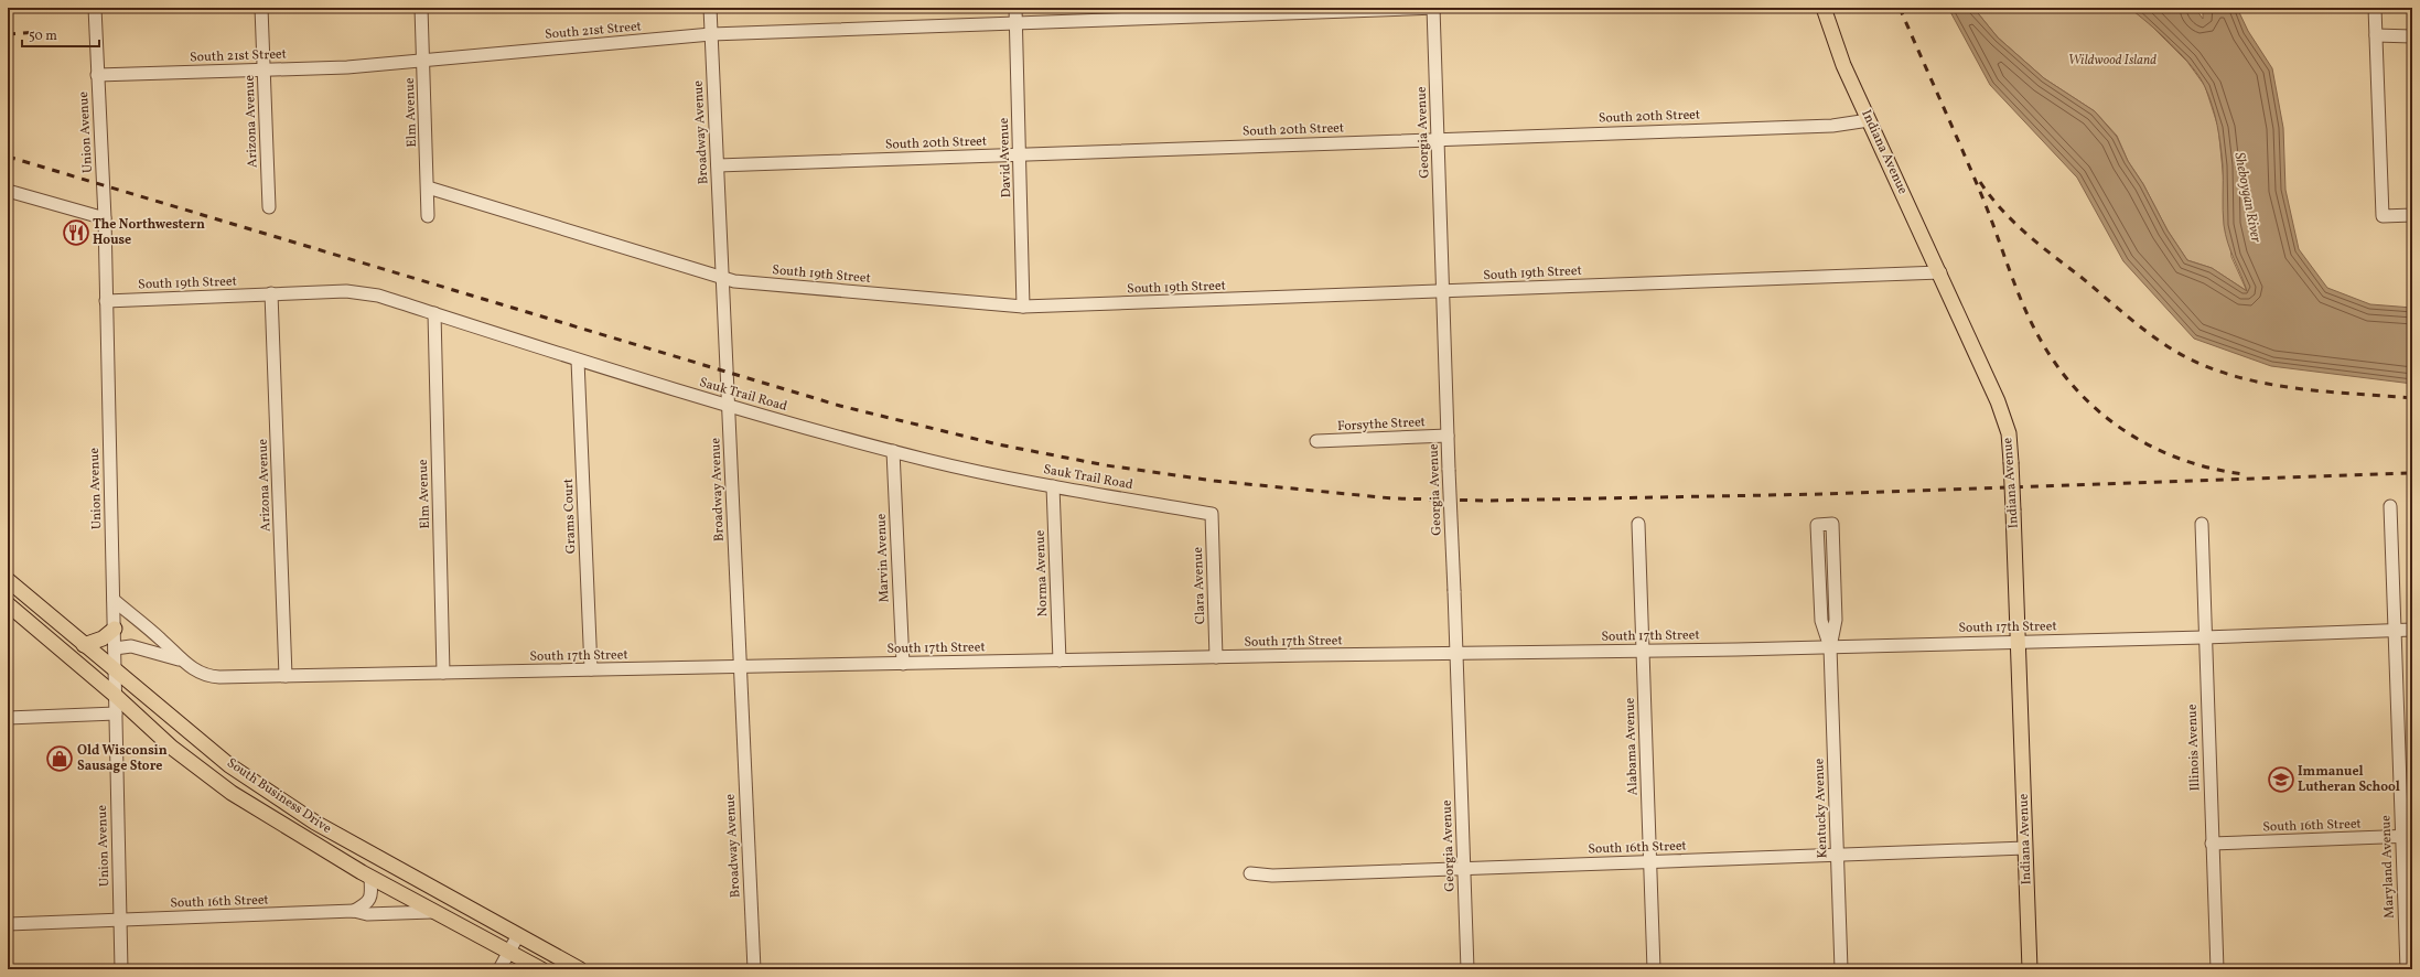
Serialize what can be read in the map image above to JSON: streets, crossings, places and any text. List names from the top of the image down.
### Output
{
  "streets": {
    "main road": ["Indiana Avenue", "South Business Drive"],
    "street": [
      "South 21st Street",
      "Elm Avenue",
      "South 20th Street",
      "Arizona Avenue",
      "Union Avenue",
      "Broadway Avenue",
      "Georgia Avenue",
      "David Avenue",
      "South 19th Street",
      "Sauk Trail Road",
      "Forsythe Street",
      "Grams Court",
      "Marvin Avenue",
      "Norma Avenue",
      "Clara Avenue",
      "South 17th Street",
      "Alabama Avenue",
      "Illinois Avenue",
      "Kentucky Avenue",
      "South 16th Street",
      "Maryland Avenue"
    ]
  },
  "crossings": [
    ["South 21st Street", "Elm Avenue"],
    ["South 21st Street", "Arizona Avenue"],
    ["South 21st Street", "Union Avenue"],
    ["South 21st Street", "Broadway Avenue"],
    ["South 21st Street", "Georgia Avenue"],
    ["South 21st Street", "David Avenue"],
    ["Elm Avenue", "South 19th Street"],
    ["Elm Avenue", "Sauk Trail Road"],
    ["Elm Avenue", "South 17th Street"],
    ["South 20th Street", "Broadway Avenue"],
    ["South 20th Street", "Georgia Avenue"],
    ["South 20th Street", "Indiana Avenue"],
    ["South 20th Street", "David Avenue"],
    ["Arizona Avenue", "South 19th Street"],
    ["Arizona Avenue", "Sauk Trail Road"],
    ["Arizona Avenue", "South 17th Street"],
    ["Union Avenue", "South 19th Street"],
    ["Union Avenue", "South 17th Street"],
    ["Union Avenue", "South Business Drive"],
    ["Union Avenue", "South 16th Street"],
    ["Broadway Avenue", "South 19th Street"],
    ["Broadway Avenue", "Sauk Trail Road"],
    ["Broadway Avenue", "South 17th Street"],
    ["Georgia Avenue", "South 19th Street"],
    ["Georgia Avenue", "Forsythe Street"],
    ["Georgia Avenue", "South 17th Street"],
    ["Georgia Avenue", "South 16th Street"],
    ["Indiana Avenue", "South 19th Street"],
    ["Indiana Avenue", "South 17th Street"],
    ["Indiana Avenue", "South 16th Street"],
    ["David Avenue", "South 19th Street"],
    ["South 19th Street", "Sauk Trail Road"],
    ["Sauk Trail Road", "Grams Court"],
    ["Sauk Trail Road", "Marvin Avenue"],
    ["Sauk Trail Road", "Norma Avenue"],
    ["Sauk Trail Road", "Clara Avenue"],
    ["Grams Court", "South 17th Street"],
    ["Marvin Avenue", "South 17th Street"],
    ["Norma Avenue", "South 17th Street"],
    ["Clara Avenue", "South 17th Street"],
    ["South 17th Street", "Alabama Avenue"],
    ["South 17th Street", "Illinois Avenue"],
    ["South 17th Street", "Kentucky Avenue"],
    ["South 17th Street", "Maryland Avenue"],
    ["Alabama Avenue", "South 16th Street"],
    ["Illinois Avenue", "South 16th Street"],
    ["South Business Drive", "South 16th Street"],
    ["Kentucky Avenue", "South 16th Street"],
    ["South 16th Street", "Maryland Avenue"]
  ],
  "water": ["Sheboygan River"],
  "parks": ["Wildwood Island"],
  "places": {
    "restaurant": ["The Northwestern House"],
    "shop": ["Old Wisconsin Sausage Store"],
    "school or university": ["Immanuel Lutheran School"]
  },
  "scale_bar": "50 m"
}
